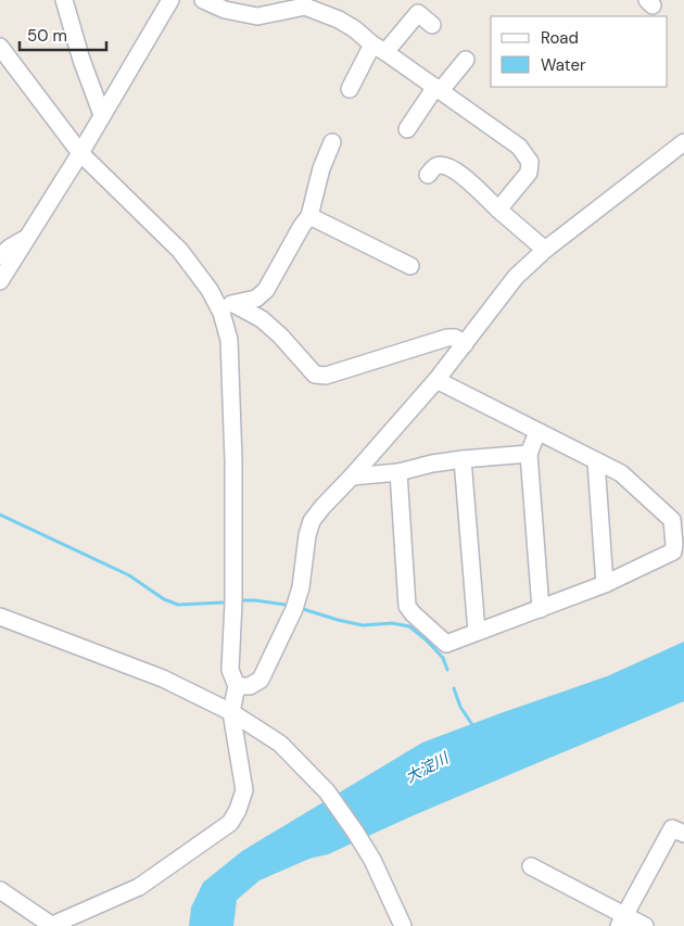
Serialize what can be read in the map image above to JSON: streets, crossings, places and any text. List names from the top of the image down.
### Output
{
  "water": ["大淀川"],
  "legend": ["Road", "Water"],
  "scale_bar": "50 m"
}
